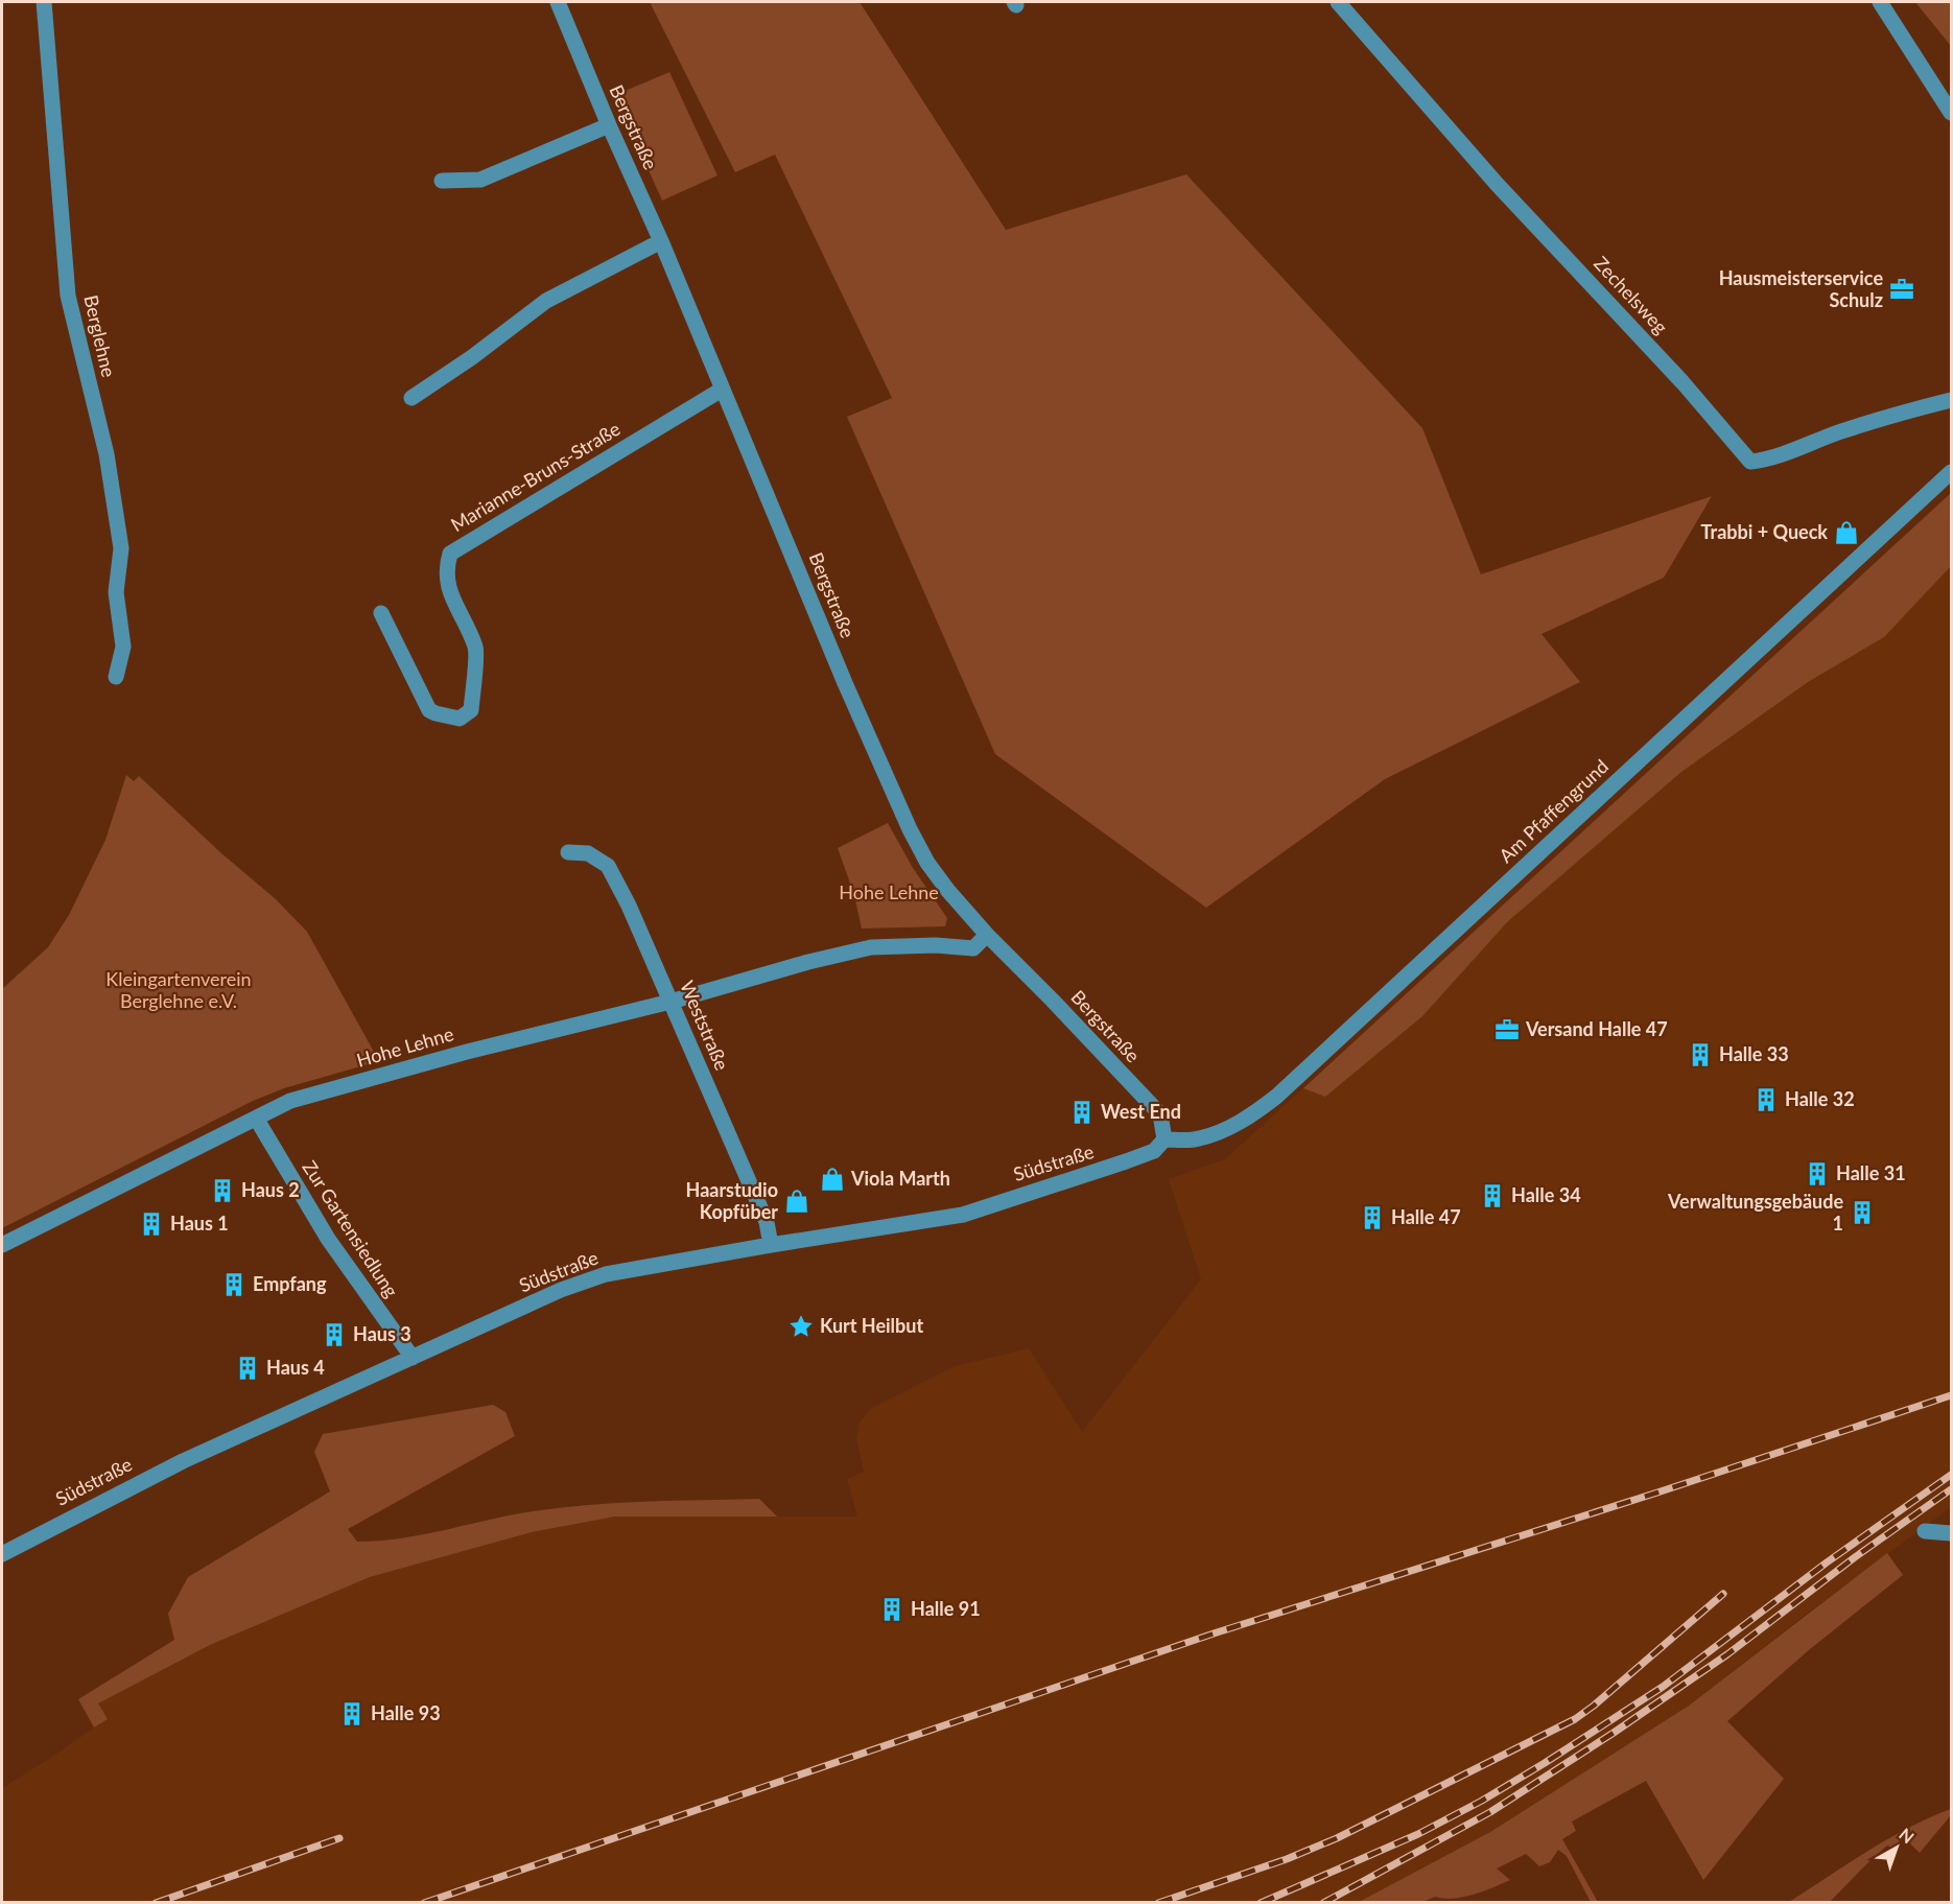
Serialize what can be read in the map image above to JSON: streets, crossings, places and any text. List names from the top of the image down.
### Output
{
  "streets": {
    "street": [
      "Bergstraße",
      "Zechelsweg",
      "Berglehne",
      "Marianne-Bruns-Straße",
      "Am Pfaffengrund",
      "Weststraße",
      "Hohe Lehne",
      "Südstraße",
      "Zur Gartensiedlung"
    ]
  },
  "crossings": [
    ["Bergstraße", "Marianne-Bruns-Straße"],
    ["Bergstraße", "Am Pfaffengrund"],
    ["Bergstraße", "Hohe Lehne"],
    ["Bergstraße", "Südstraße"],
    ["Am Pfaffengrund", "Südstraße"],
    ["Weststraße", "Hohe Lehne"],
    ["Weststraße", "Südstraße"],
    ["Hohe Lehne", "Zur Gartensiedlung"],
    ["Südstraße", "Zur Gartensiedlung"]
  ],
  "parks": ["Hohe Lehne", "Kleingartenverein Berglehne e.V."],
  "places": {
    "office": ["Hausmeisterservice Schulz", "Versand Halle 47"],
    "shop": ["Trabbi + Queck", "Viola Marth", "Haarstudio Kopfüber"],
    "building": [
      "Halle 33",
      "Halle 32",
      "West End",
      "Halle 31",
      "Haus 2",
      "Halle 34",
      "Verwaltungsgebäude 1",
      "Halle 47",
      "Haus 1",
      "Empfang",
      "Haus 3",
      "Haus 4",
      "Halle 91",
      "Halle 93"
    ],
    "place": ["Kurt Heilbut"]
  },
  "north": "top right"
}
